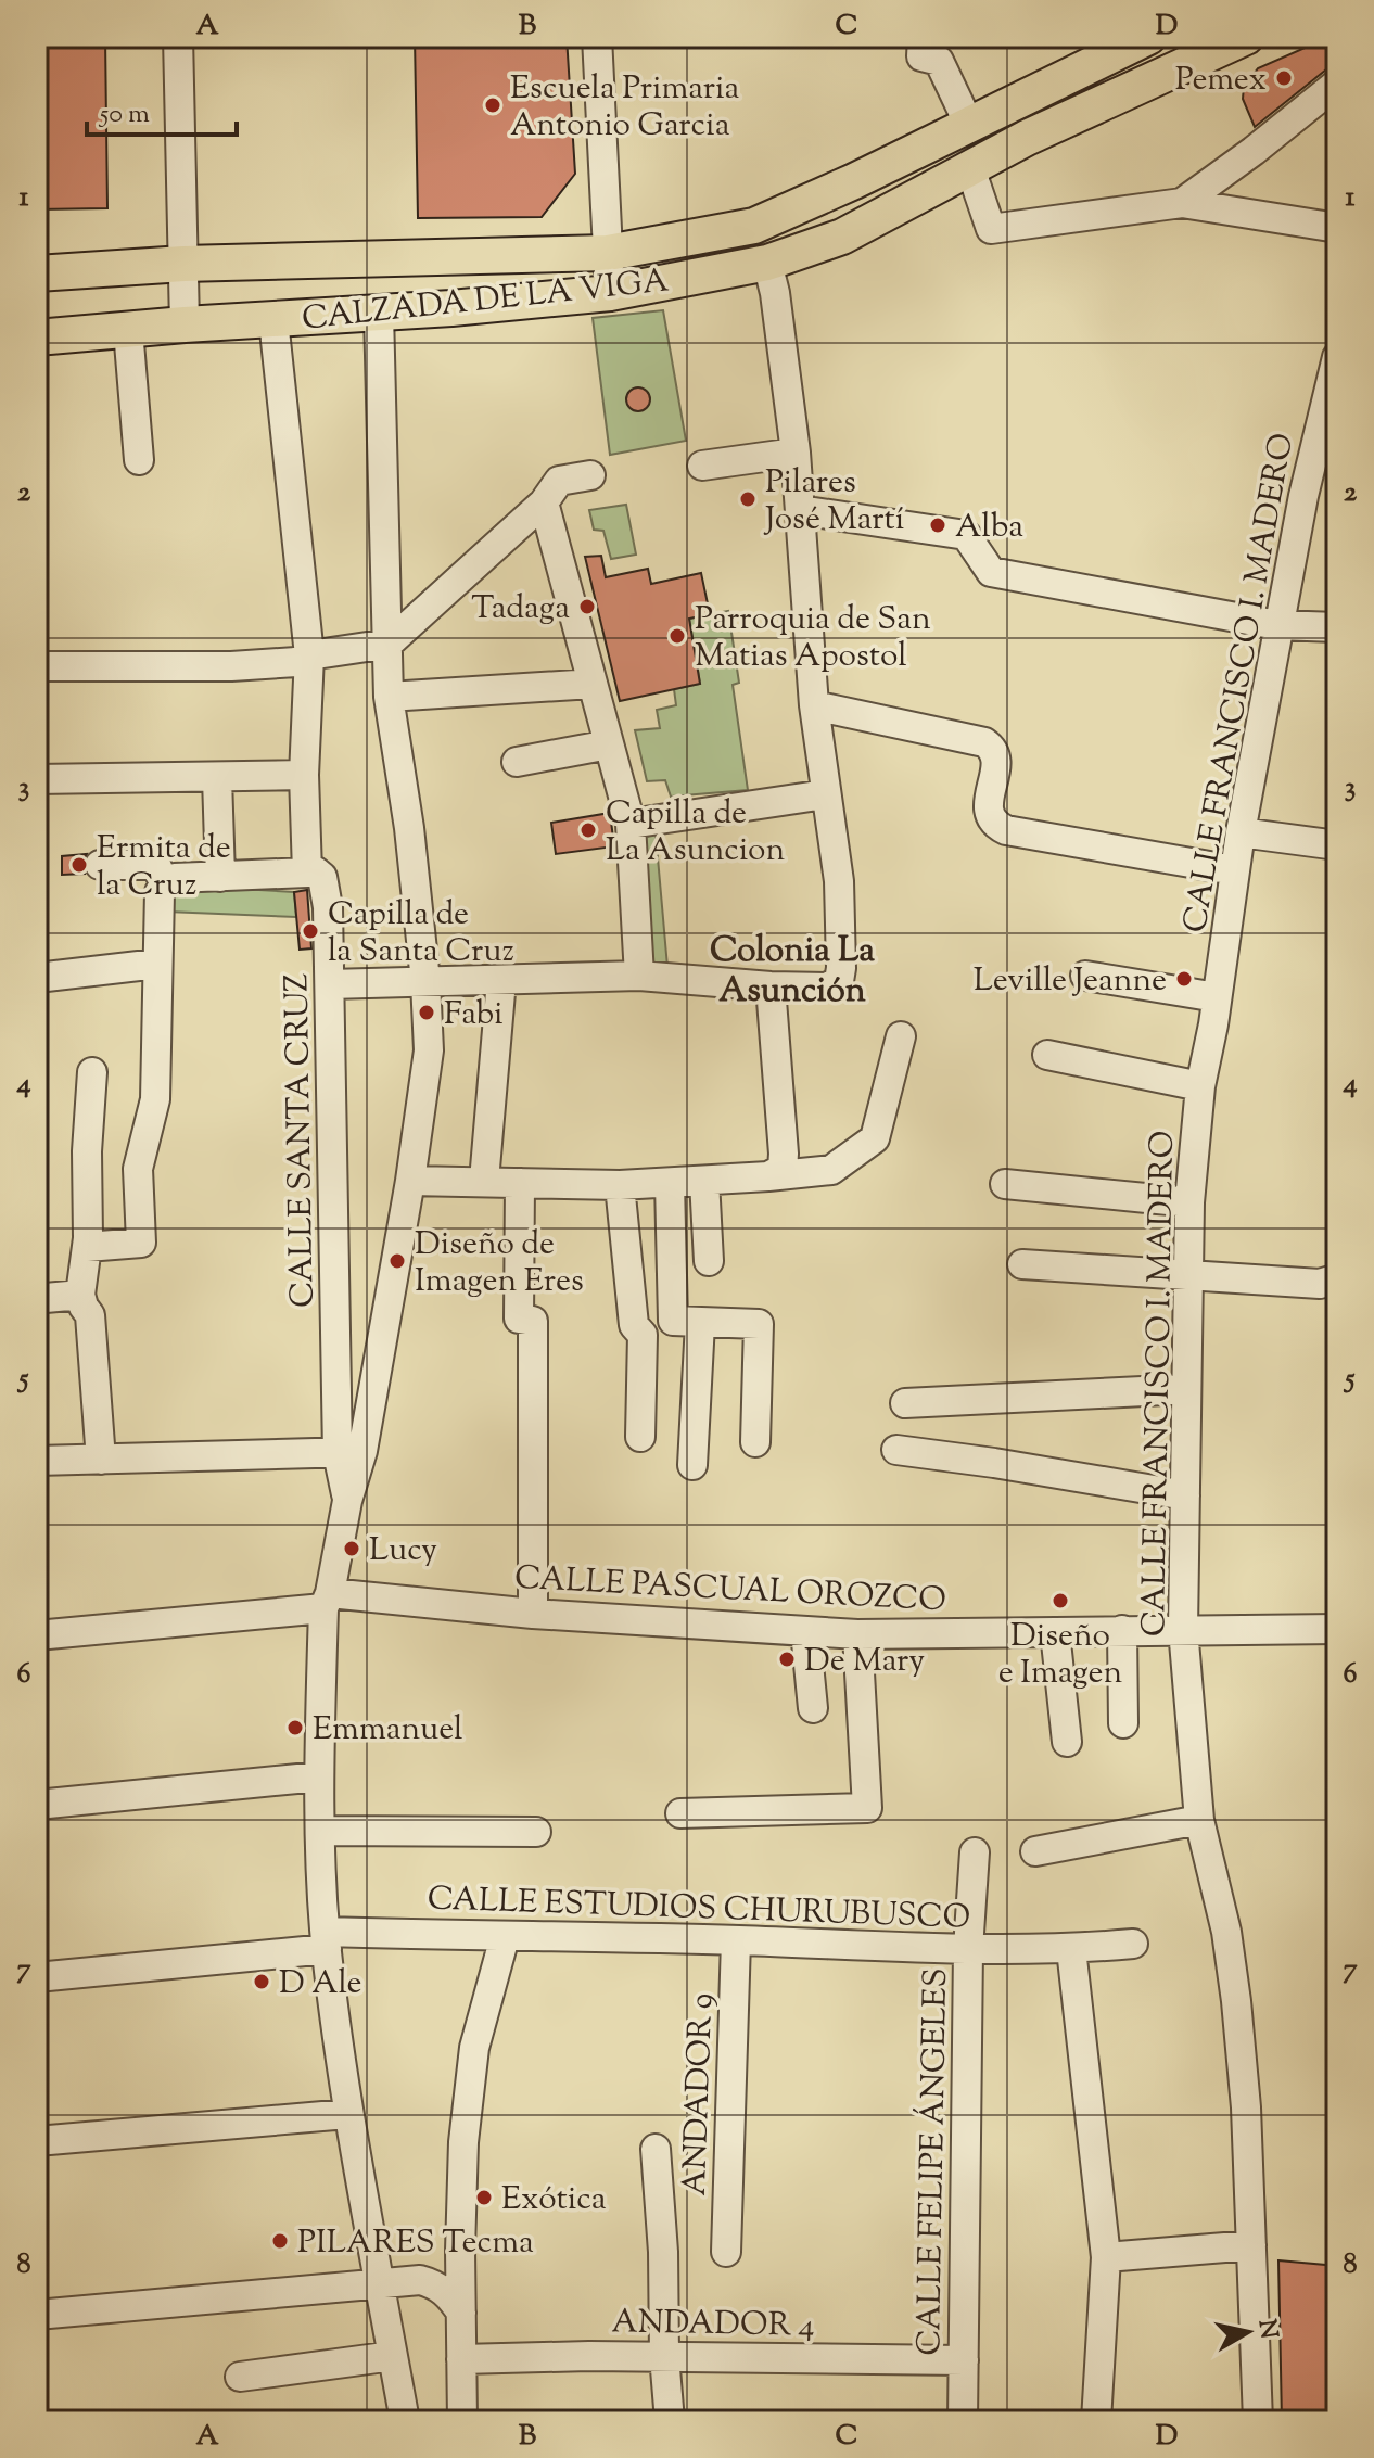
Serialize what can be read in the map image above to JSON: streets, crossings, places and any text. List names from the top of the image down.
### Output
{
  "streets": {
    "main road": ["CALZADA DE LA VIGA"],
    "street": [
      "CALLE FRANCISCO I. MADERO",
      "CALLE SANTA CRUZ",
      "CALLE PASCUAL OROZCO",
      "CALLE ESTUDIOS CHURUBUSCO",
      "ANDADOR 9",
      "CALLE FELIPE ÁNGELES",
      "ANDADOR 4"
    ]
  },
  "crossings": [
    ["CALLE FRANCISCO I. MADERO", "CALLE PASCUAL OROZCO"],
    ["CALLE ESTUDIOS CHURUBUSCO", "ANDADOR 9"],
    ["CALLE ESTUDIOS CHURUBUSCO", "CALLE FELIPE ÁNGELES"],
    ["ANDADOR 9", "ANDADOR 4"],
    ["CALLE FELIPE ÁNGELES", "ANDADOR 4"]
  ],
  "districts": ["Colonia La Asunción"],
  "places": [
    "Pemex",
    "Escuela Primaria Antonio Garcia",
    "Pilares José Martí",
    "Alba",
    "Tadaga",
    "Parroquia de San Matias Apostol",
    "Capilla de La Asuncion",
    "Ermita de la Cruz",
    "Capilla de la Santa Cruz",
    "Leville Jeanne",
    "Fabi",
    "Diseño de Imagen Eres",
    "Lucy",
    "Diseño e Imagen",
    "De Mary",
    "Emmanuel",
    "D Ale",
    "Exótica",
    "PILARES Tecma"
  ],
  "scale_bar": "50 m",
  "north": "right",
  "grid": {
    "columns": [
      "A",
      "B",
      "C",
      "D"
    ],
    "rows": [
      "1",
      "2",
      "3",
      "4",
      "5",
      "6",
      "7",
      "8"
    ]
  }
}
